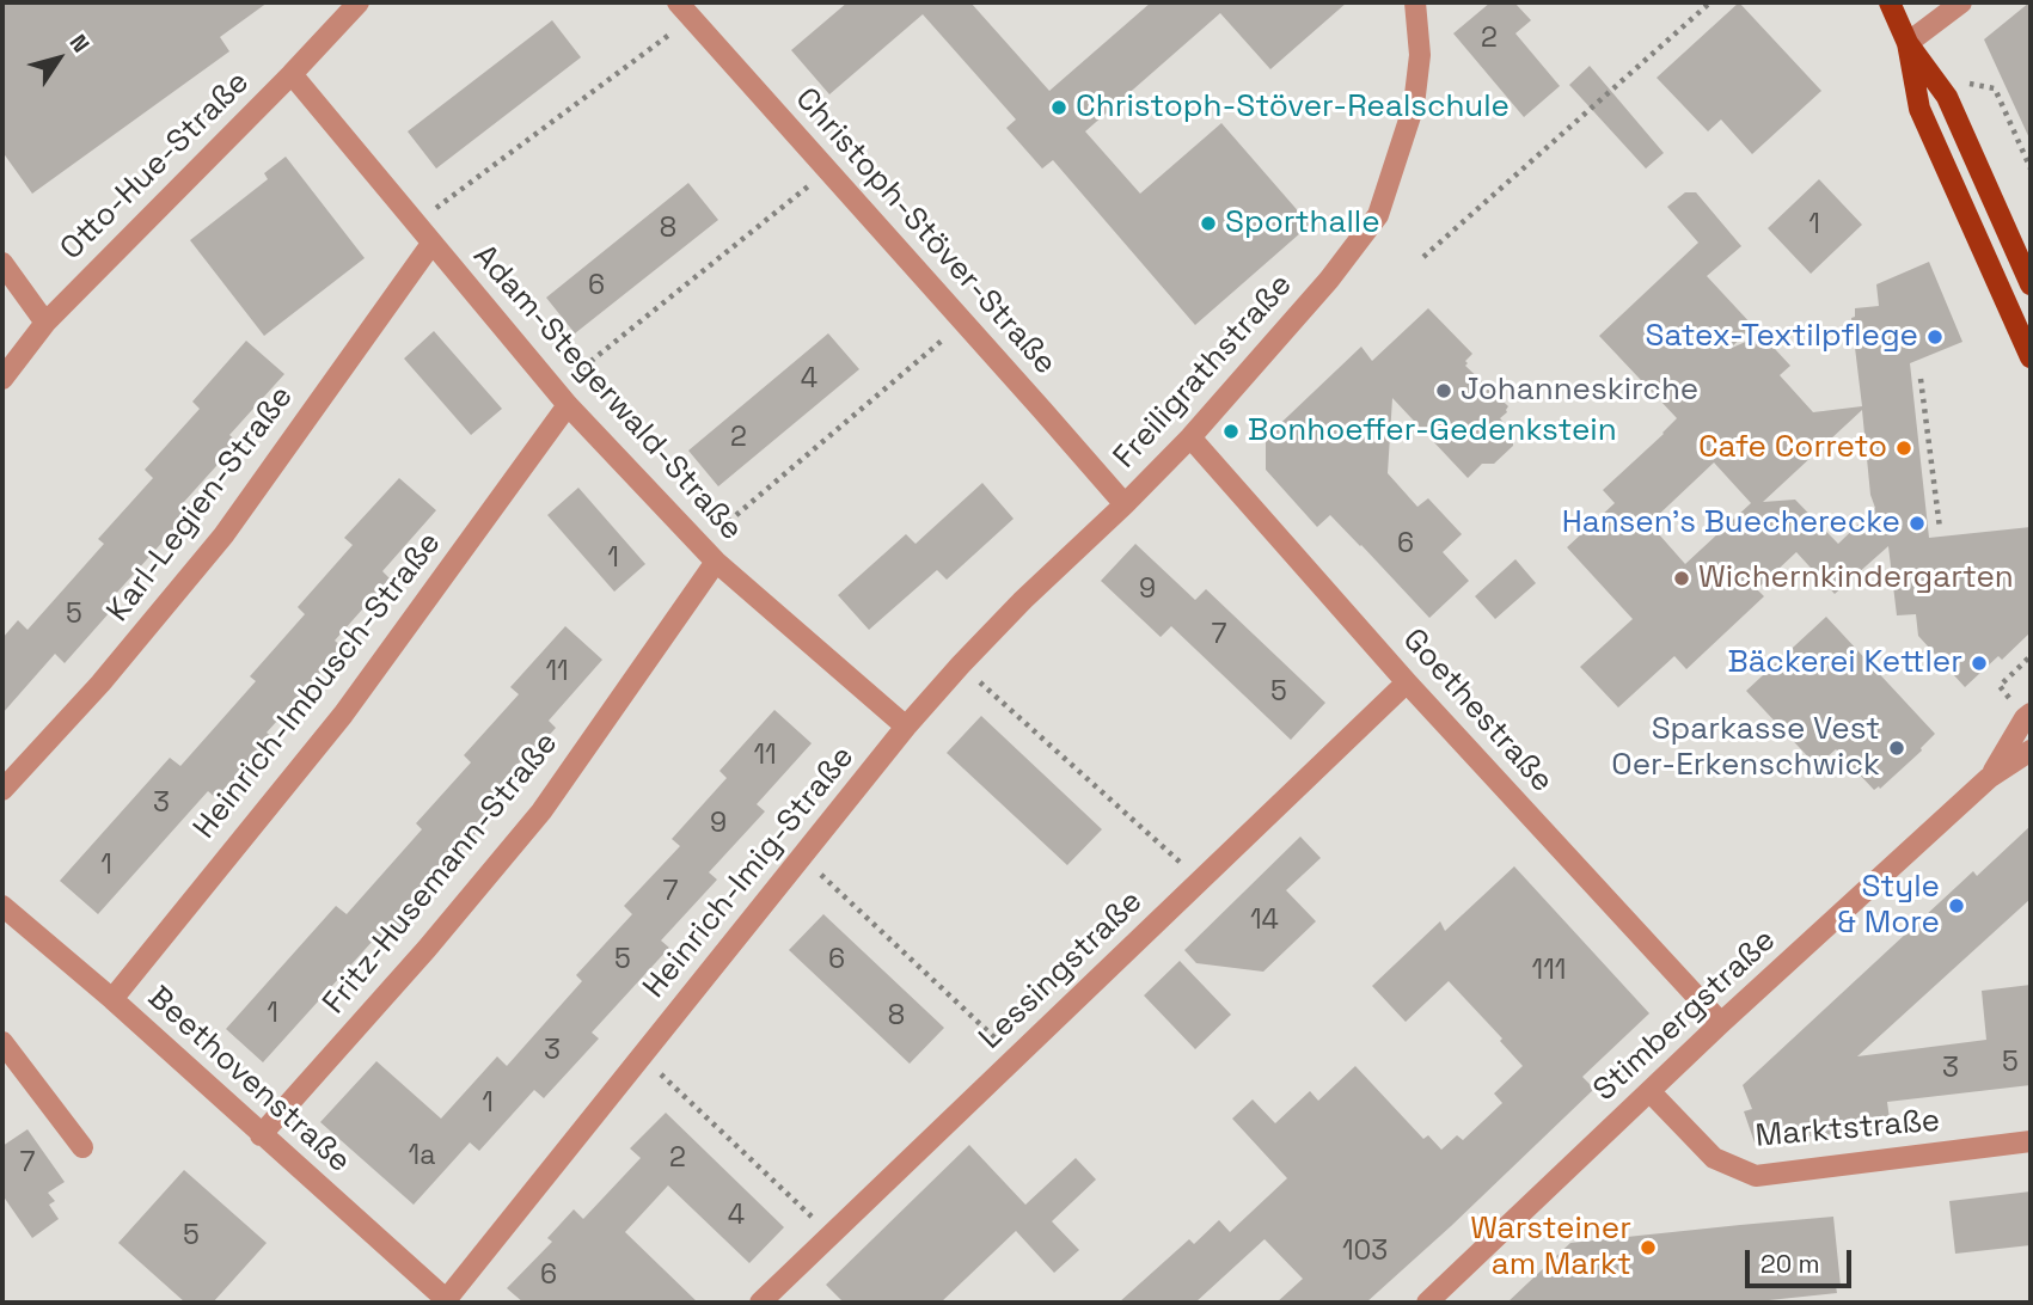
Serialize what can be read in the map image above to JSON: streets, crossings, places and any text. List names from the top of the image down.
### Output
{
  "streets": {
    "street": [
      "Otto-Hue-Straße",
      "Christoph-Stöver-Straße",
      "Freiligrathstraße",
      "Adam-Stegerwald-Straße",
      "Karl-Legien-Straße",
      "Heinrich-Imbusch-Straße",
      "Goethestraße",
      "Heinrich-Imig-Straße",
      "Fritz-Husemann-Straße",
      "Lessingstraße",
      "Stimbergstraße",
      "Beethovenstraße",
      "Marktstraße"
    ]
  },
  "crossings": [
    ["Otto-Hue-Straße", "Adam-Stegerwald-Straße"],
    ["Christoph-Stöver-Straße", "Freiligrathstraße"],
    ["Christoph-Stöver-Straße", "Heinrich-Imig-Straße"],
    ["Freiligrathstraße", "Goethestraße"],
    ["Freiligrathstraße", "Heinrich-Imig-Straße"],
    ["Adam-Stegerwald-Straße", "Karl-Legien-Straße"],
    ["Adam-Stegerwald-Straße", "Heinrich-Imbusch-Straße"],
    ["Adam-Stegerwald-Straße", "Heinrich-Imig-Straße"],
    ["Adam-Stegerwald-Straße", "Fritz-Husemann-Straße"],
    ["Heinrich-Imbusch-Straße", "Beethovenstraße"],
    ["Goethestraße", "Lessingstraße"],
    ["Goethestraße", "Stimbergstraße"],
    ["Heinrich-Imig-Straße", "Beethovenstraße"],
    ["Fritz-Husemann-Straße", "Beethovenstraße"],
    ["Stimbergstraße", "Marktstraße"]
  ],
  "places": [
    "Christoph-Stöver-Realschule",
    "Sporthalle",
    "Satex-Textilpflege",
    "Johanneskirche",
    "Bonhoeffer-Gedenkstein",
    "Cafe Correto",
    "Hansen's Buecherecke",
    "Wichernkindergarten",
    "Bäckerei Kettler",
    "Sparkasse Vest Oer-Erkenschwick",
    "Style & More",
    "Warsteiner am Markt"
  ],
  "house_numbers": [
    "2",
    "1",
    "8",
    "6",
    "4",
    "2",
    "6",
    "1",
    "9",
    "5",
    "7",
    "11",
    "5",
    "11",
    "3",
    "9",
    "1",
    "7",
    "14",
    "5",
    "6",
    "111",
    "1",
    "8",
    "3",
    "5",
    "3",
    "1",
    "1a",
    "2",
    "7",
    "4",
    "5",
    "103",
    "6"
  ],
  "scale_bar": "20 m",
  "north": "top right"
}
